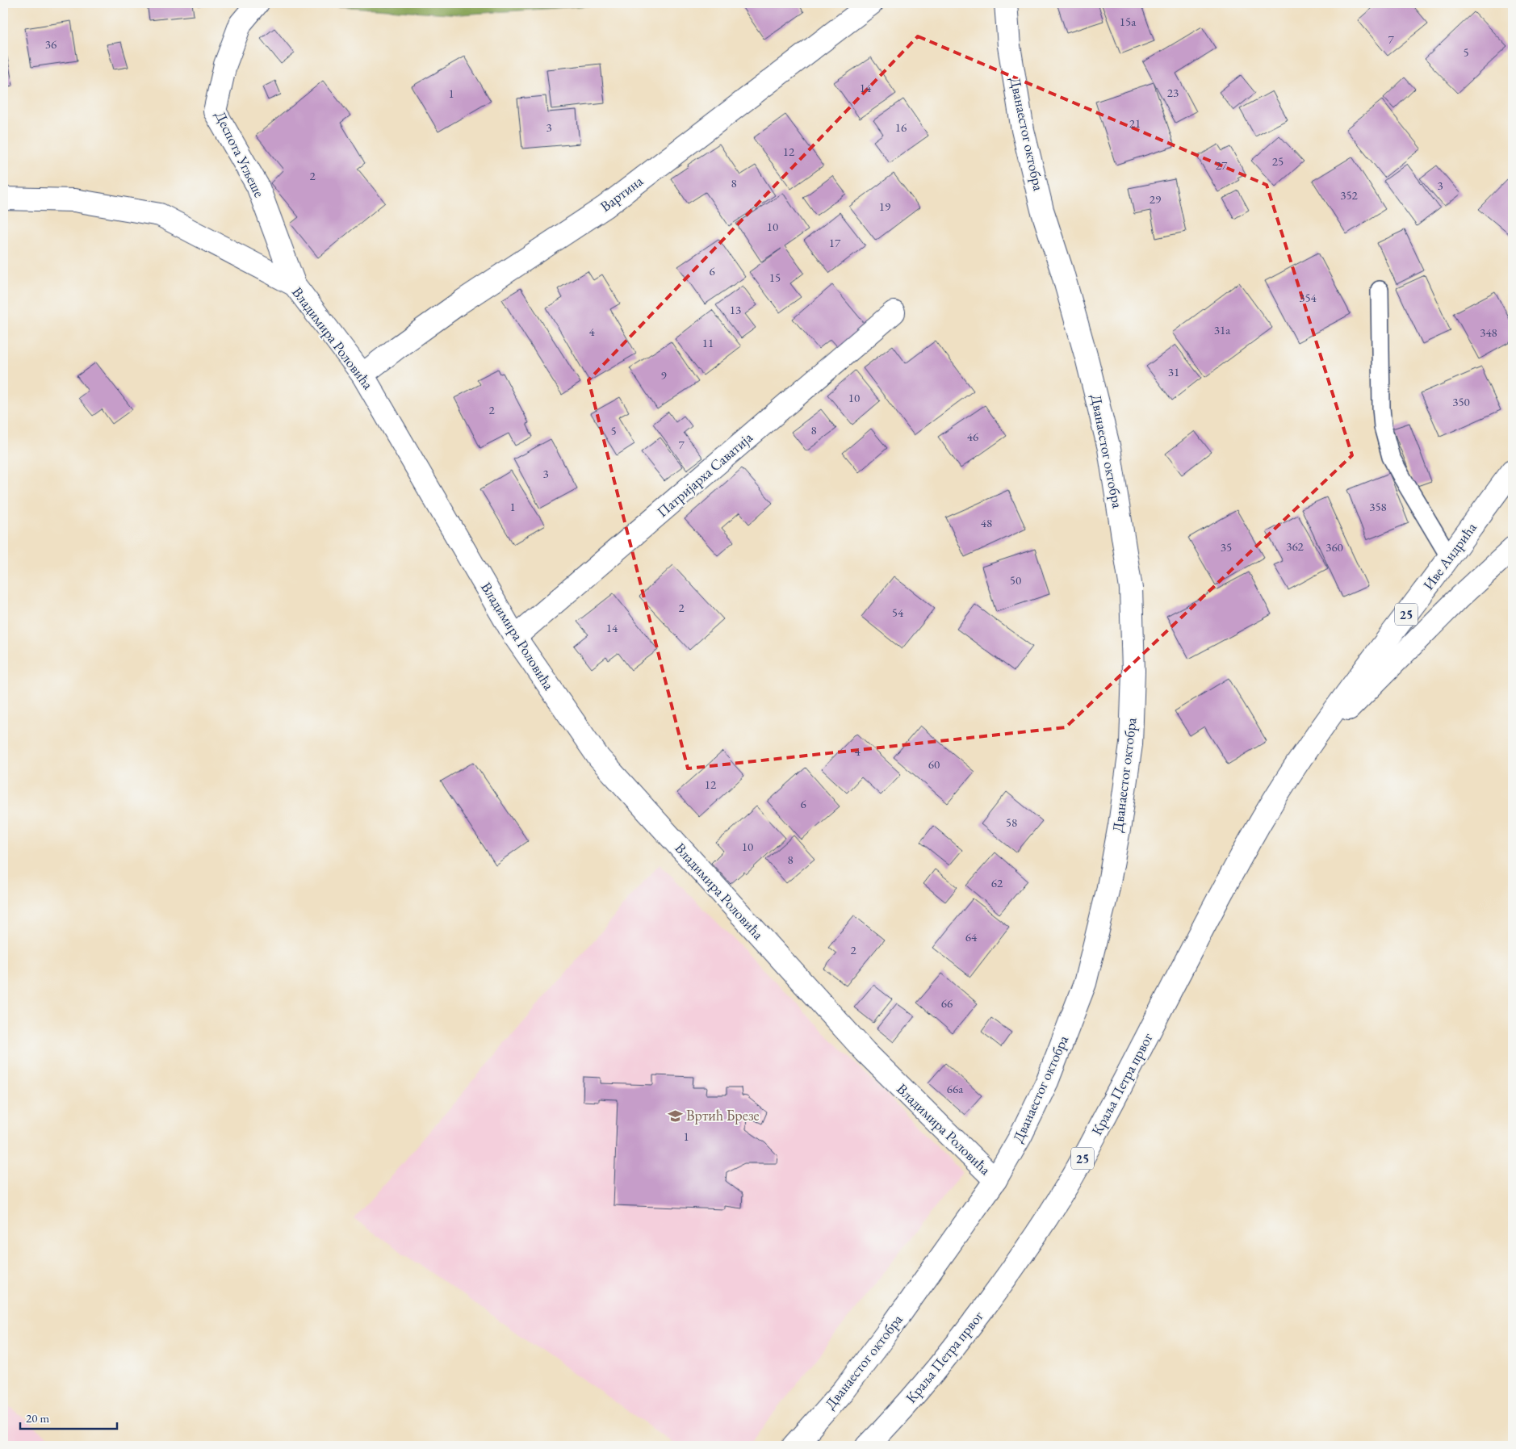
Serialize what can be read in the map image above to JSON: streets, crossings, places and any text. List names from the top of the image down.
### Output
{
  "streets": {
    "street": [
      "Дванаестог октобра",
      "Деспота Угљеше",
      "Вартина",
      "Владимира Роловића",
      "Патријарха Саватија",
      "Иве Андрића",
      "25",
      "Краља Петра првог"
    ]
  },
  "crossings": [
    ["Дванаестог октобра", "Владимира Роловића"],
    ["Деспота Угљеше", "Владимира Роловића"],
    ["Вартина", "Владимира Роловића"],
    ["Владимира Роловића", "Патријарха Саватија"],
    ["Иве Андрића", "Краља Петра првог"]
  ],
  "places": {
    "school or university": ["Вртић Брезе"]
  },
  "house_numbers": [
    "15a",
    "7",
    "36",
    "5",
    "14",
    "23",
    "1",
    "21",
    "3",
    "16",
    "12",
    "25",
    "27",
    "2",
    "8",
    "3",
    "352",
    "29",
    "19",
    "10",
    "17",
    "6",
    "15",
    "354",
    "13",
    "31a",
    "4",
    "348",
    "11",
    "31",
    "9",
    "10",
    "350",
    "2",
    "8",
    "5",
    "46",
    "7",
    "3",
    "1",
    "358",
    "48",
    "362",
    "35",
    "360",
    "50",
    "2",
    "54",
    "14",
    "4",
    "60",
    "12",
    "6",
    "58",
    "10",
    "8",
    "62",
    "64",
    "2",
    "66",
    "66a",
    "1"
  ],
  "scale_bar": "20 m"
}
